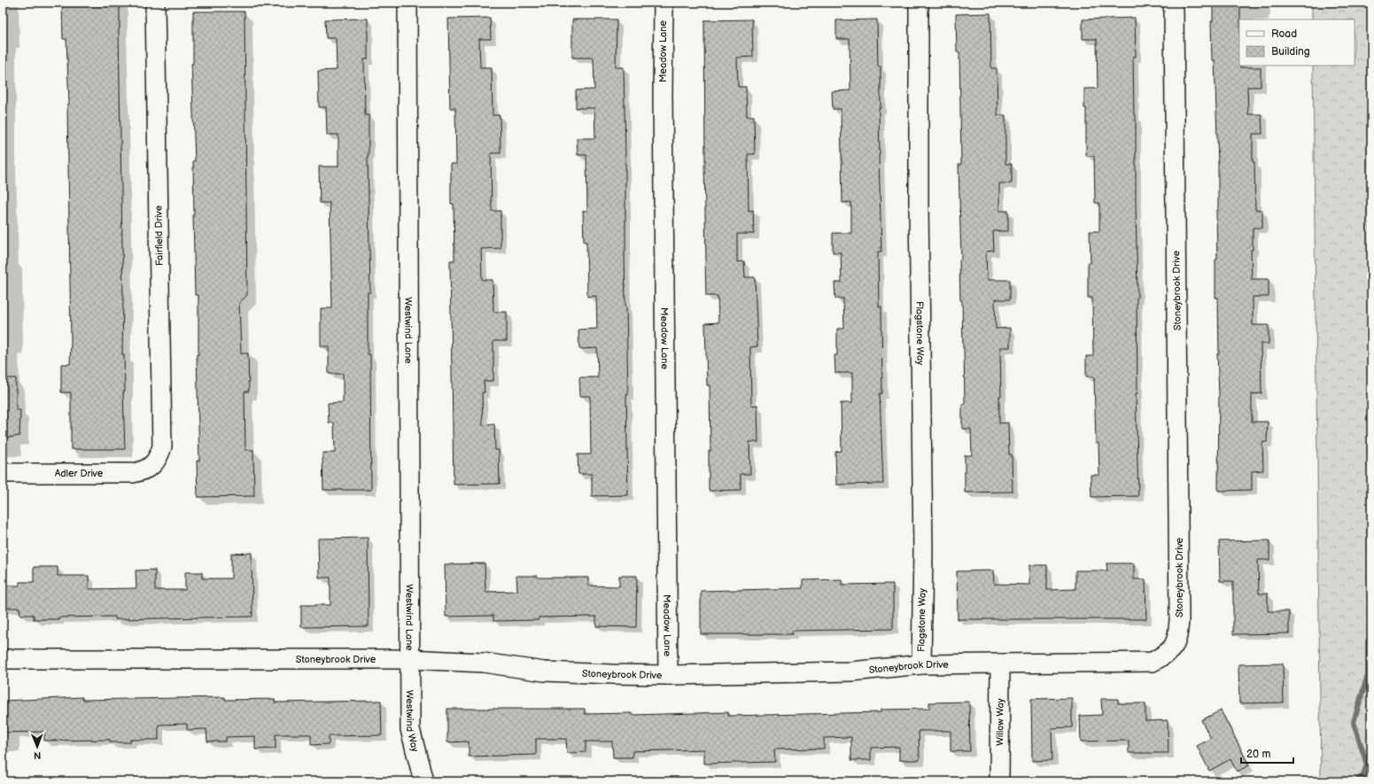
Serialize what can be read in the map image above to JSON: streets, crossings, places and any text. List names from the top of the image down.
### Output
{
  "streets": {
    "street": [
      "Meadow Lane",
      "Fairfield Drive",
      "Stoneybrook Drive",
      "Westwind Lane",
      "Flagstone Way",
      "Adler Drive",
      "Westwind Way",
      "Willow Way"
    ]
  },
  "crossings": [
    ["Meadow Lane", "Stoneybrook Drive"],
    ["Fairfield Drive", "Adler Drive"],
    ["Stoneybrook Drive", "Westwind Lane"],
    ["Stoneybrook Drive", "Flagstone Way"],
    ["Stoneybrook Drive", "Westwind Way"],
    ["Stoneybrook Drive", "Willow Way"],
    ["Westwind Lane", "Westwind Way"]
  ],
  "legend": ["Road", "Building"],
  "scale_bar": "20 m",
  "north": "bottom"
}
